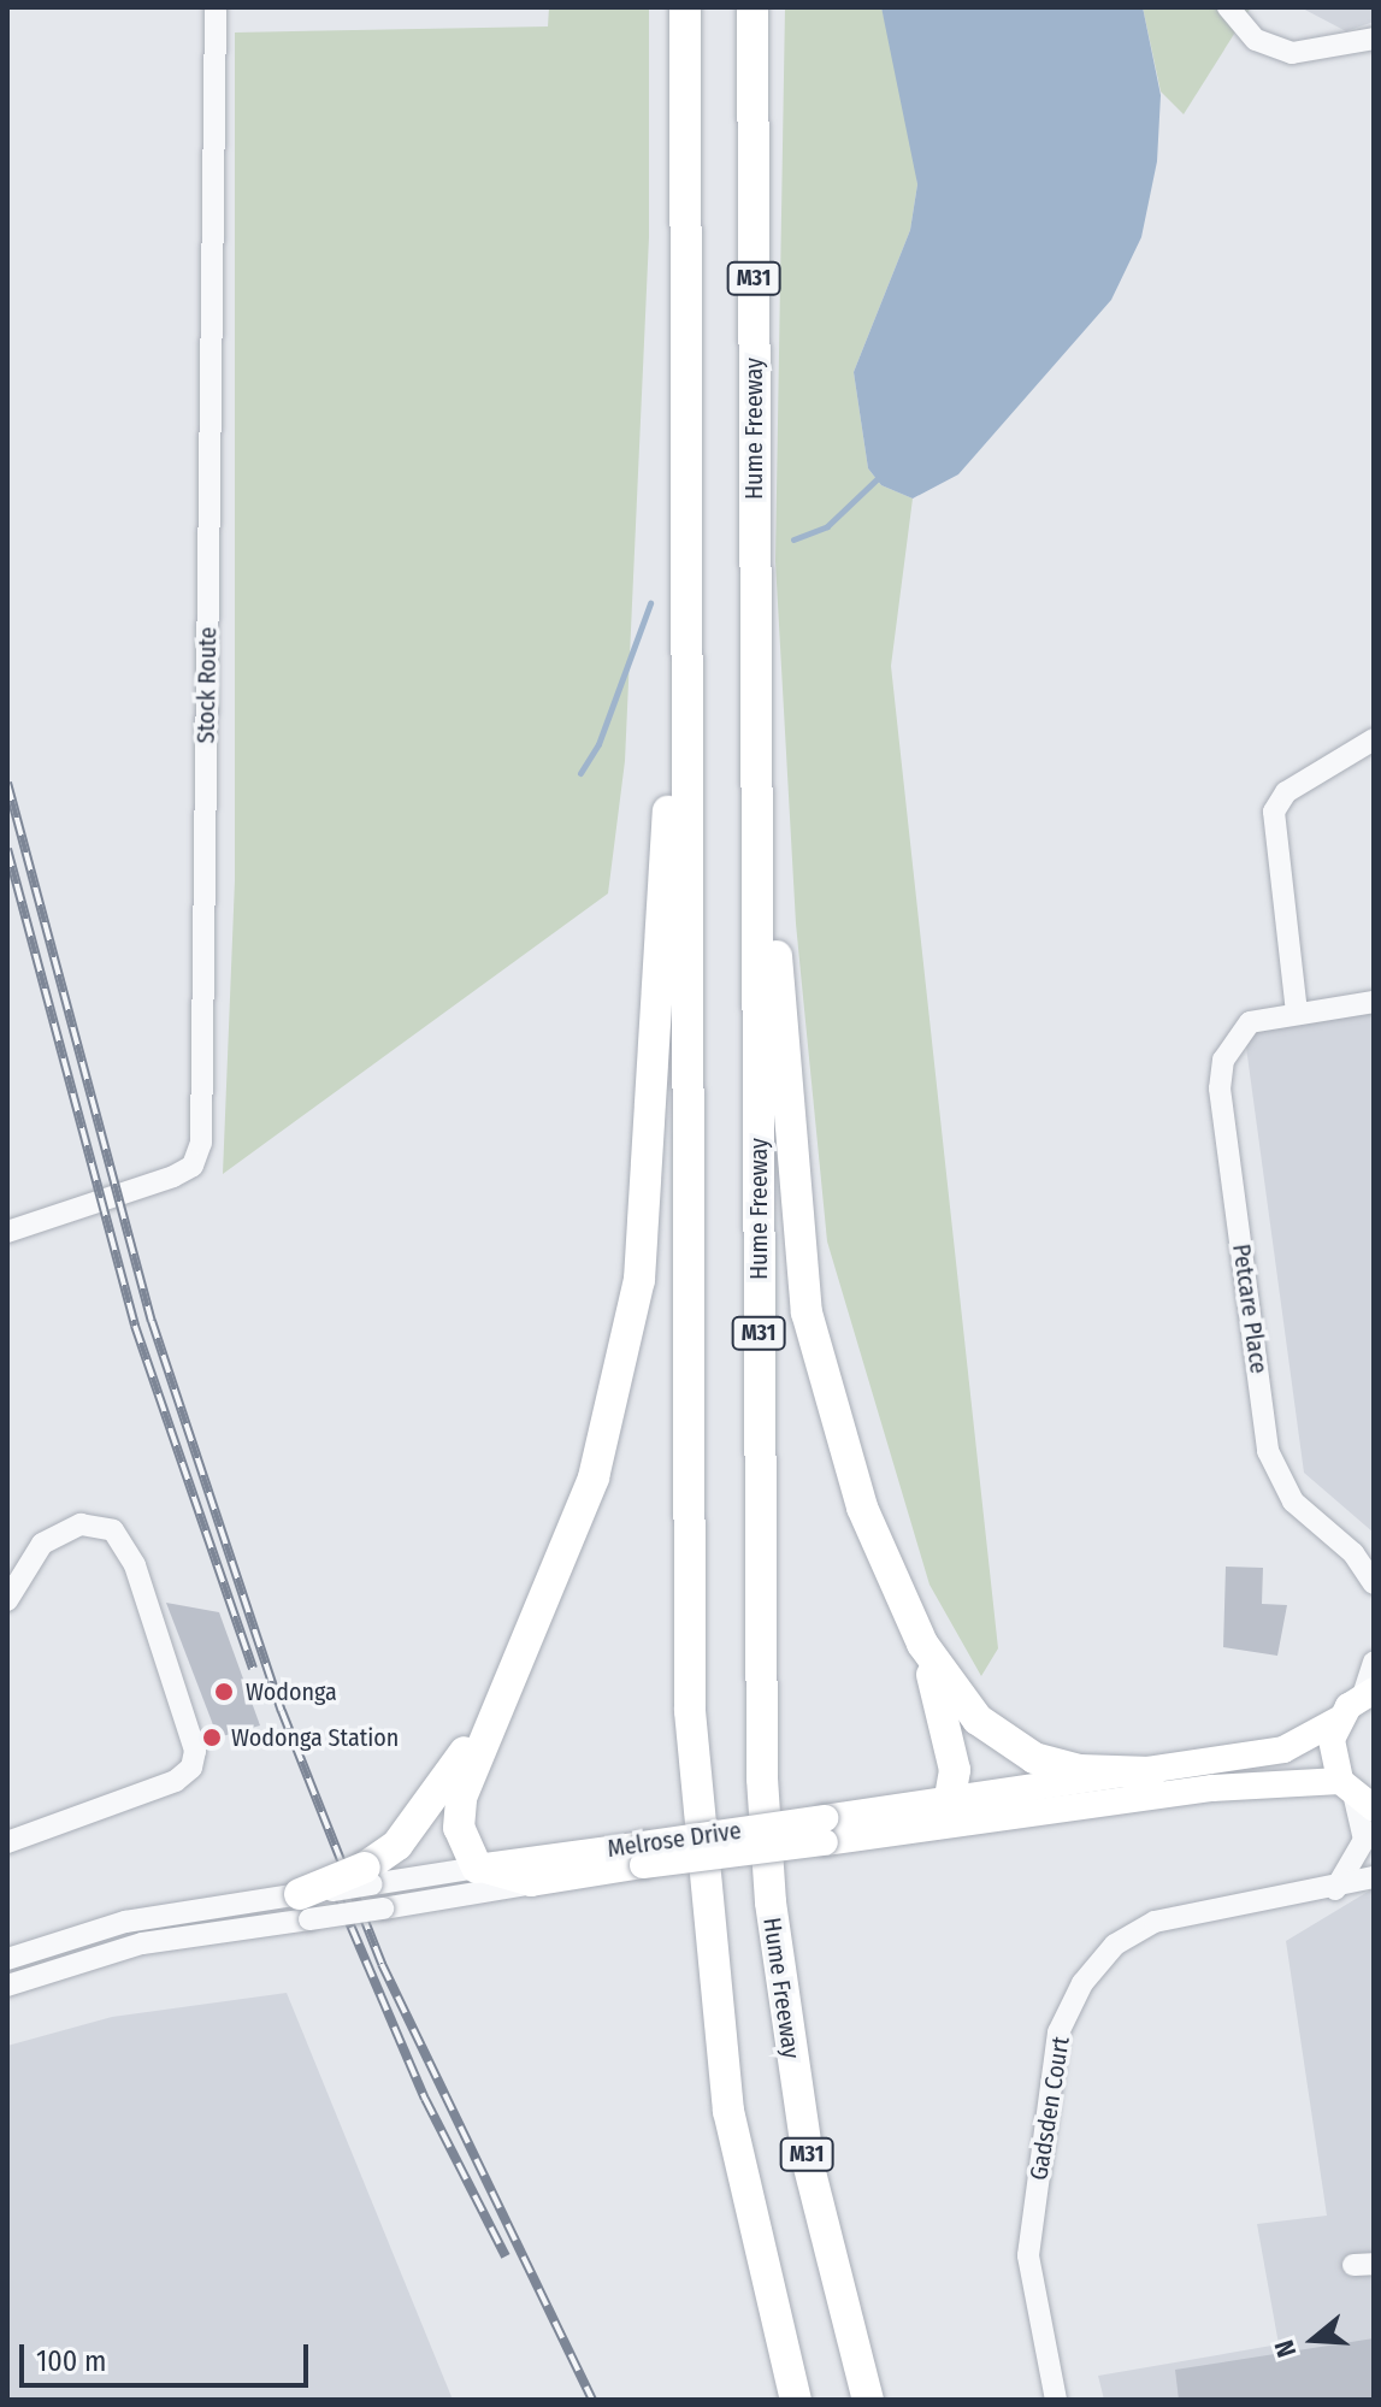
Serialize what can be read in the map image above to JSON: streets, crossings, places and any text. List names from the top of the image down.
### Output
{
  "streets": {
    "highway": ["M31", "Hume Freeway"],
    "main road": ["Melrose Drive"],
    "street": ["Stock Route", "Petcare Place", "Gadsden Court"]
  },
  "places": ["Wodonga", "Wodonga Station"],
  "scale_bar": "100 m",
  "north": "left"
}
